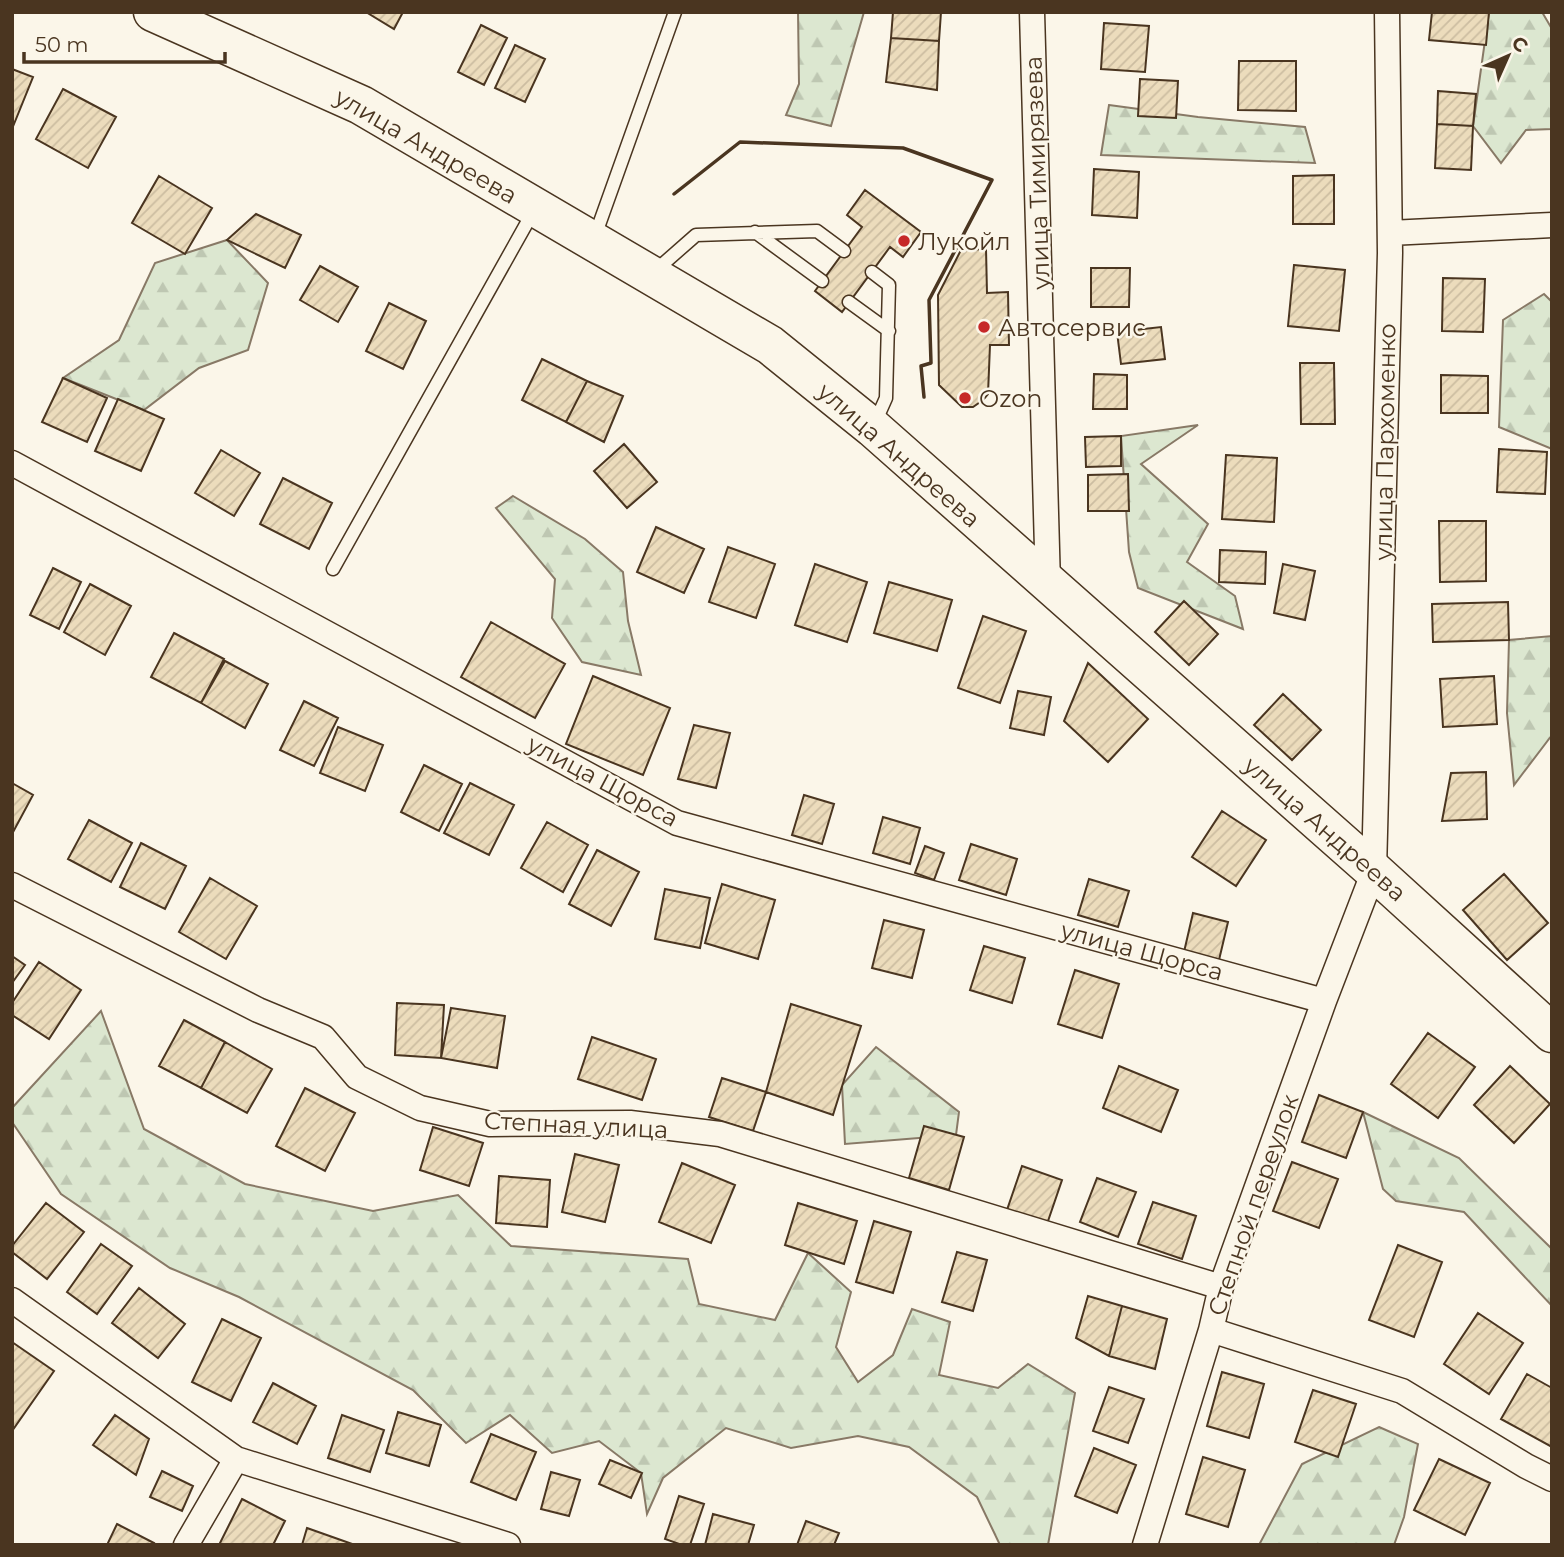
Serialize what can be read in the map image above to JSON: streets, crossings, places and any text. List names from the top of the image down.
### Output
{
  "streets": {
    "main road": ["улица Андреева"],
    "street": [
      "улица Тимирязева",
      "улица Пархоменко",
      "улица Щорса",
      "Степная улица",
      "Степной переулок"
    ]
  },
  "crossings": [
    ["улица Андреева", "улица Тимирязева"],
    ["улица Андреева", "улица Пархоменко"],
    ["улица Андреева", "Степной переулок"],
    ["улица Пархоменко", "Степной переулок"],
    ["улица Щорса", "Степной переулок"],
    ["Степная улица", "Степной переулок"]
  ],
  "places": ["Лукойл", "Автосервис", "Ozon"],
  "scale_bar": "50 m",
  "north": "top right"
}
